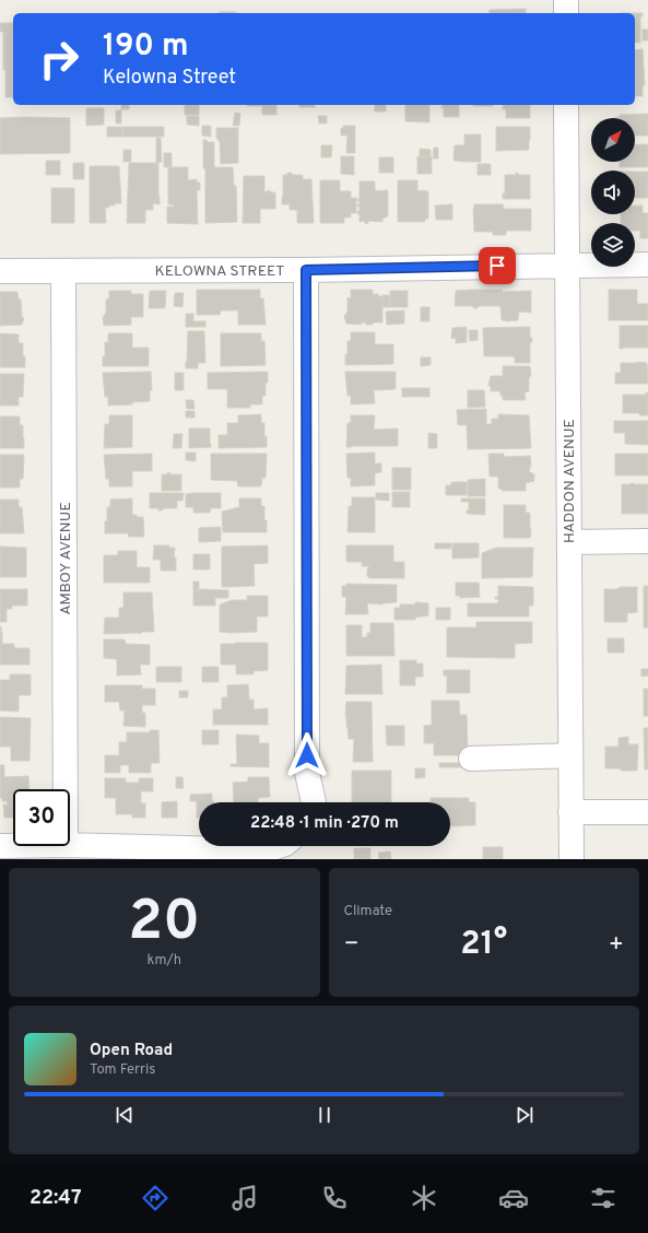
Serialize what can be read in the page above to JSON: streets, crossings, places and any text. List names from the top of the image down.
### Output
{
  "streets": {
    "street": ["KELOWNA STREET", "HADDON AVENUE", "AMBOY AVENUE"]
  },
  "crossings": [
    ["KELOWNA STREET", "HADDON AVENUE"],
    ["KELOWNA STREET", "AMBOY AVENUE"]
  ],
  "north": "top right",
  "page": {
    "turn": ["190 m", "Kelowna Street"],
    "limit": "30",
    "trip": "22:48 · 1 min · 270 m",
    "tile": [
      ["20", "km/h"],
      "Climate"
    ],
    "heat": ["−", "21°", "+"],
    "song": ["Open Road", "Tom Ferris"],
    "tabs": "22:47"
  }
}
